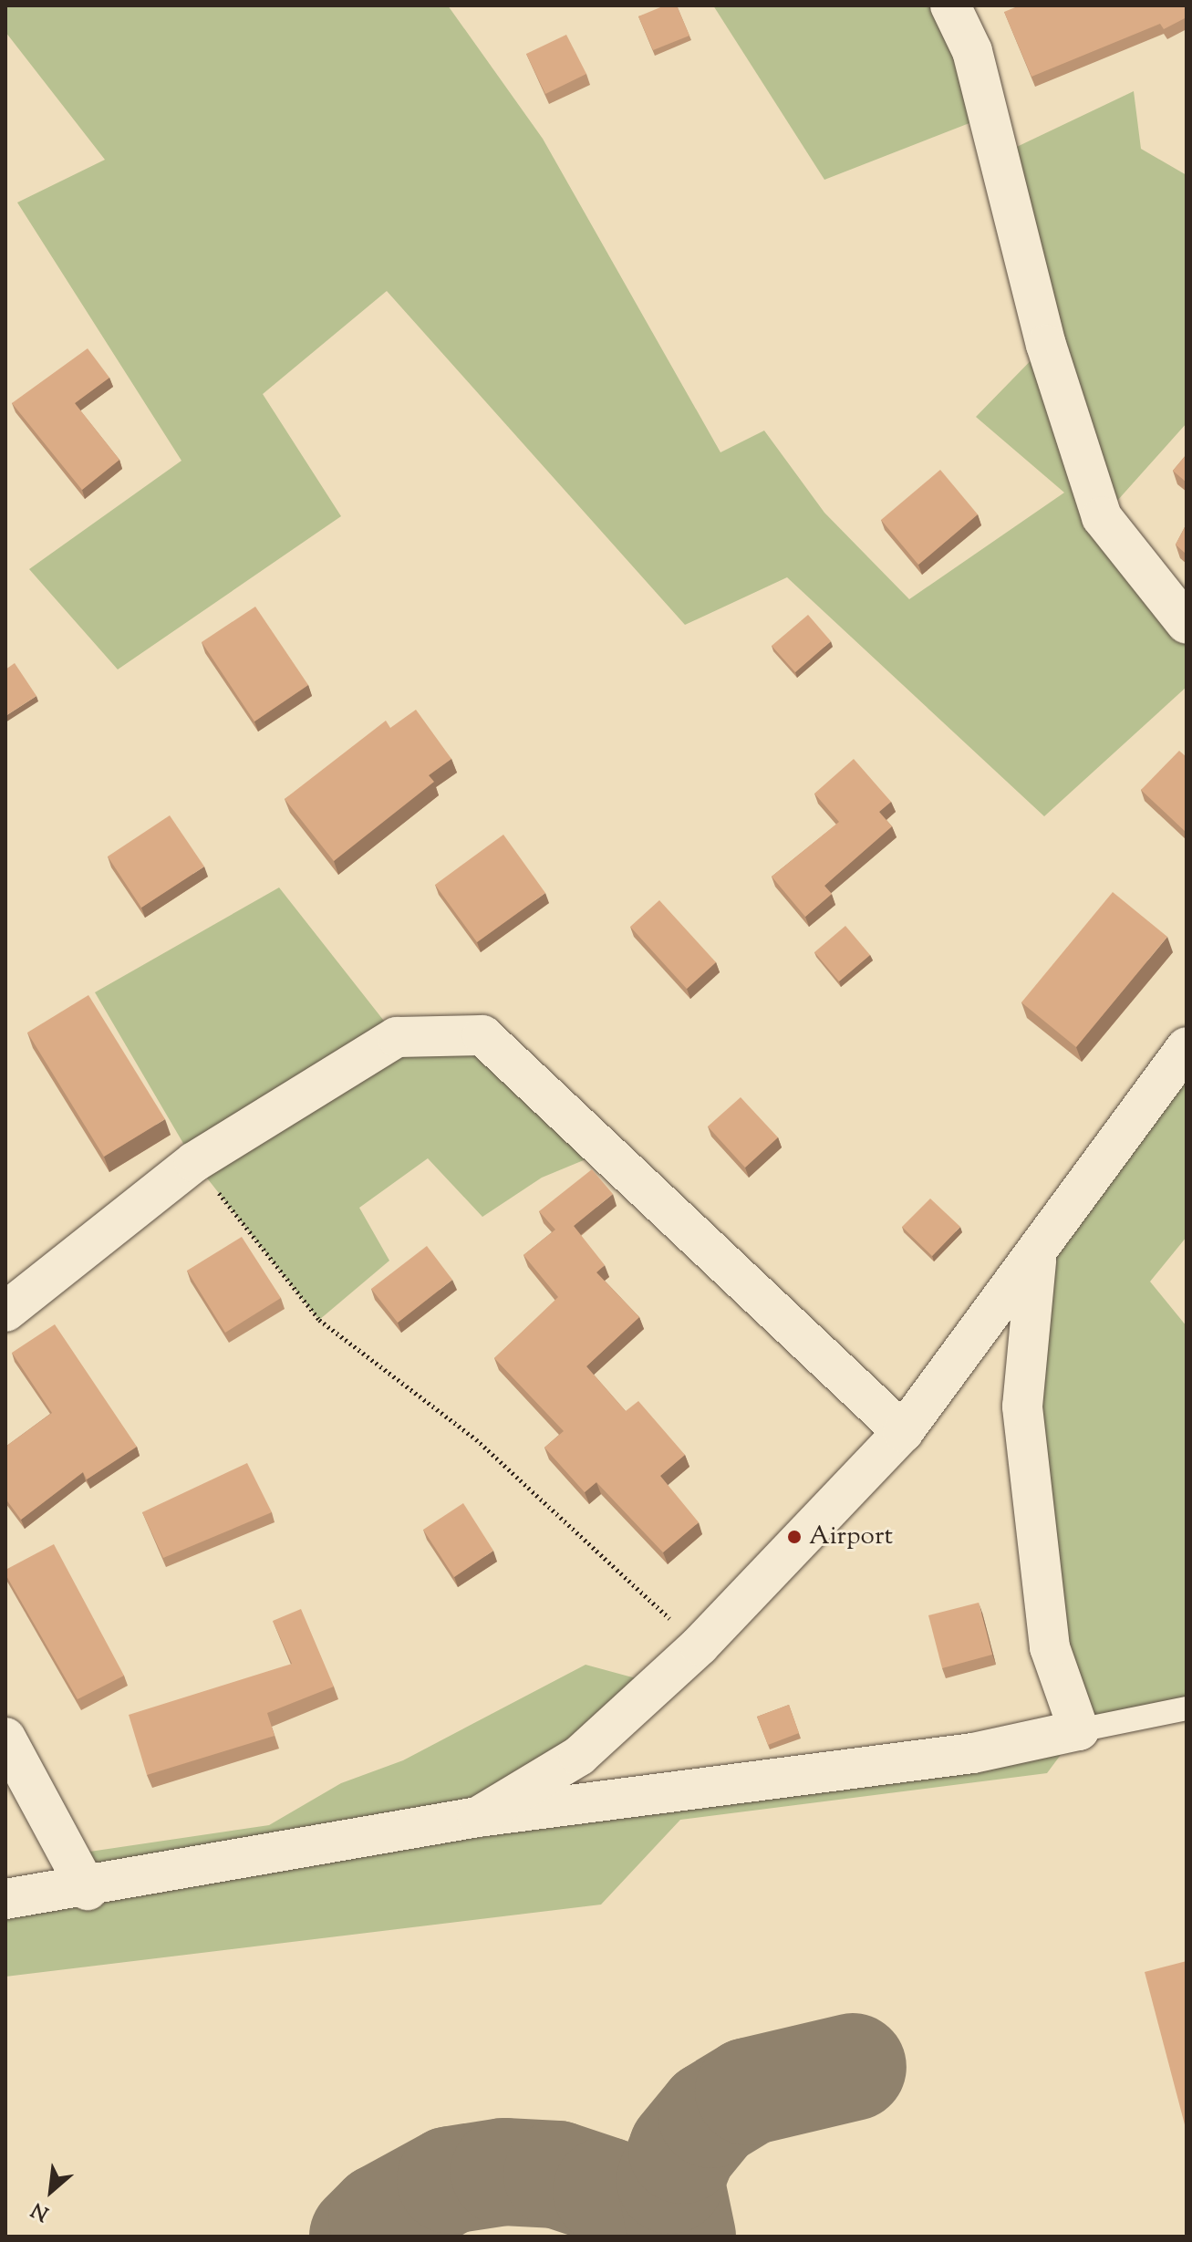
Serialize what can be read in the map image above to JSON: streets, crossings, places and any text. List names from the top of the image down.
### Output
{
  "places": ["Airport"],
  "north": "bottom left"
}
